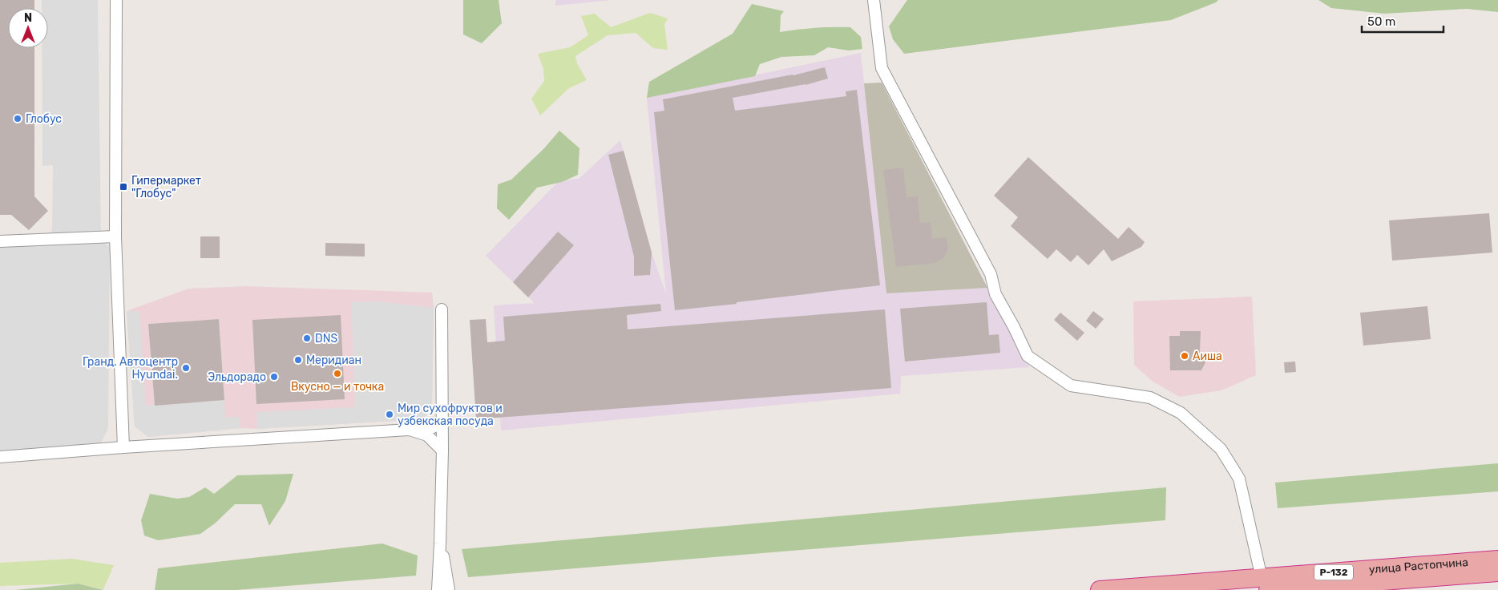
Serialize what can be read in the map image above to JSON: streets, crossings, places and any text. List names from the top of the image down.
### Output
{
  "streets": {
    "highway": ["улица Растопчина", "Р-132"]
  },
  "places": {
    "other": [
      "Глобус",
      "DNS",
      "Аиша",
      "Меридиан",
      "Гранд. Автоцентр Hyundai.",
      "Вкусно — и точка",
      "Эльдорадо",
      "Мир сухофруктов и узбекская посуда"
    ],
    "transit": ["Гипермаркет \"Глобус\""]
  },
  "scale_bar": "50 m",
  "north": "top"
}
